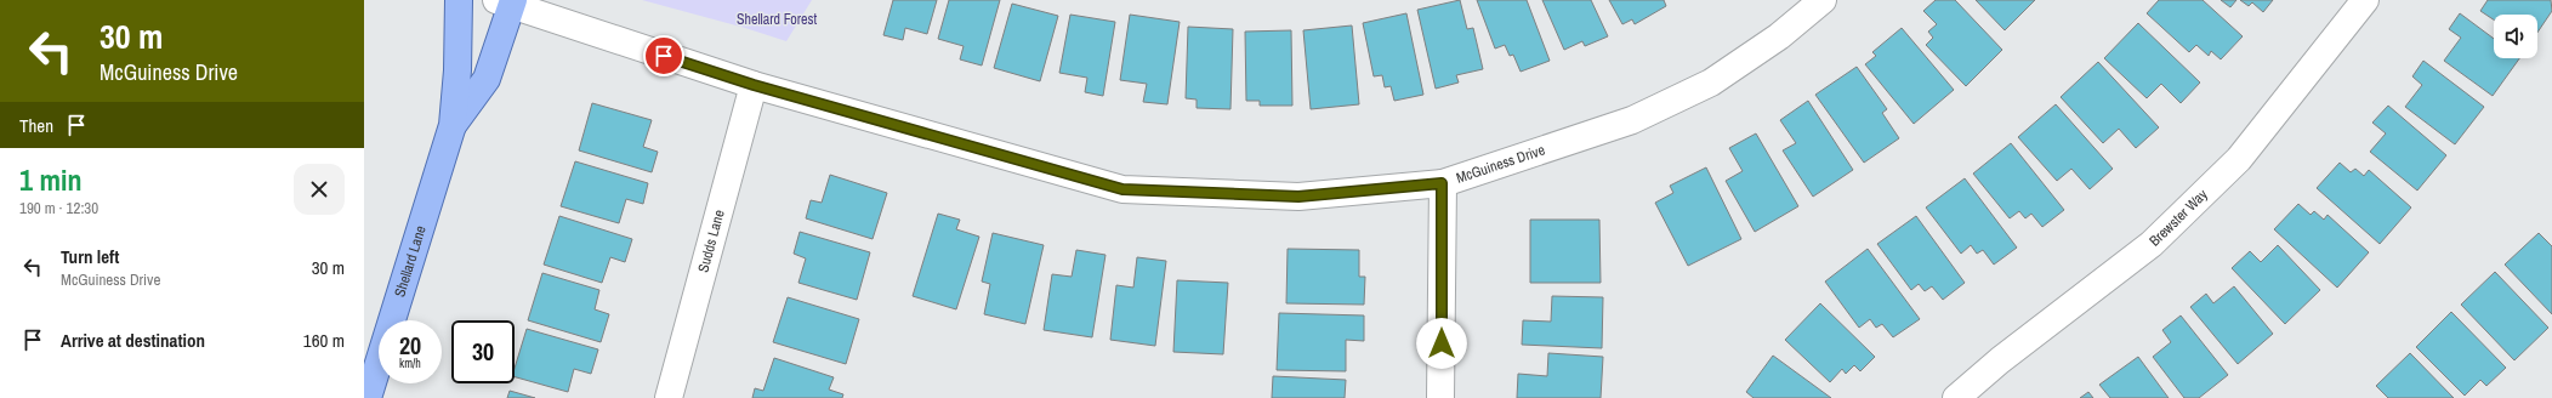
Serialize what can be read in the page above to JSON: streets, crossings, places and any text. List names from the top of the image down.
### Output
{
  "streets": {
    "main road": ["Shellard Lane"],
    "street": ["McGuiness Drive", "Brewster Way", "Sudds Lane"]
  },
  "crossings": [
    ["McGuiness Drive", "Sudds Lane"],
    ["McGuiness Drive", "Shellard Lane"]
  ],
  "parks": ["Shellard Forest"],
  "page": {
    "turn": ["30 m", "McGuiness Drive"],
    "then": "Then",
    "heading": ["1 min", "190 m · 12:30"],
    "list": [
      {
        "name": "Turn left",
        "note": "McGuiness Drive",
        "value": "30 m"
      },
      {
        "name": "Arrive at destination",
        "value": "160 m"
      }
    ],
    "speed": "20 km/h",
    "limit": "30"
  }
}
